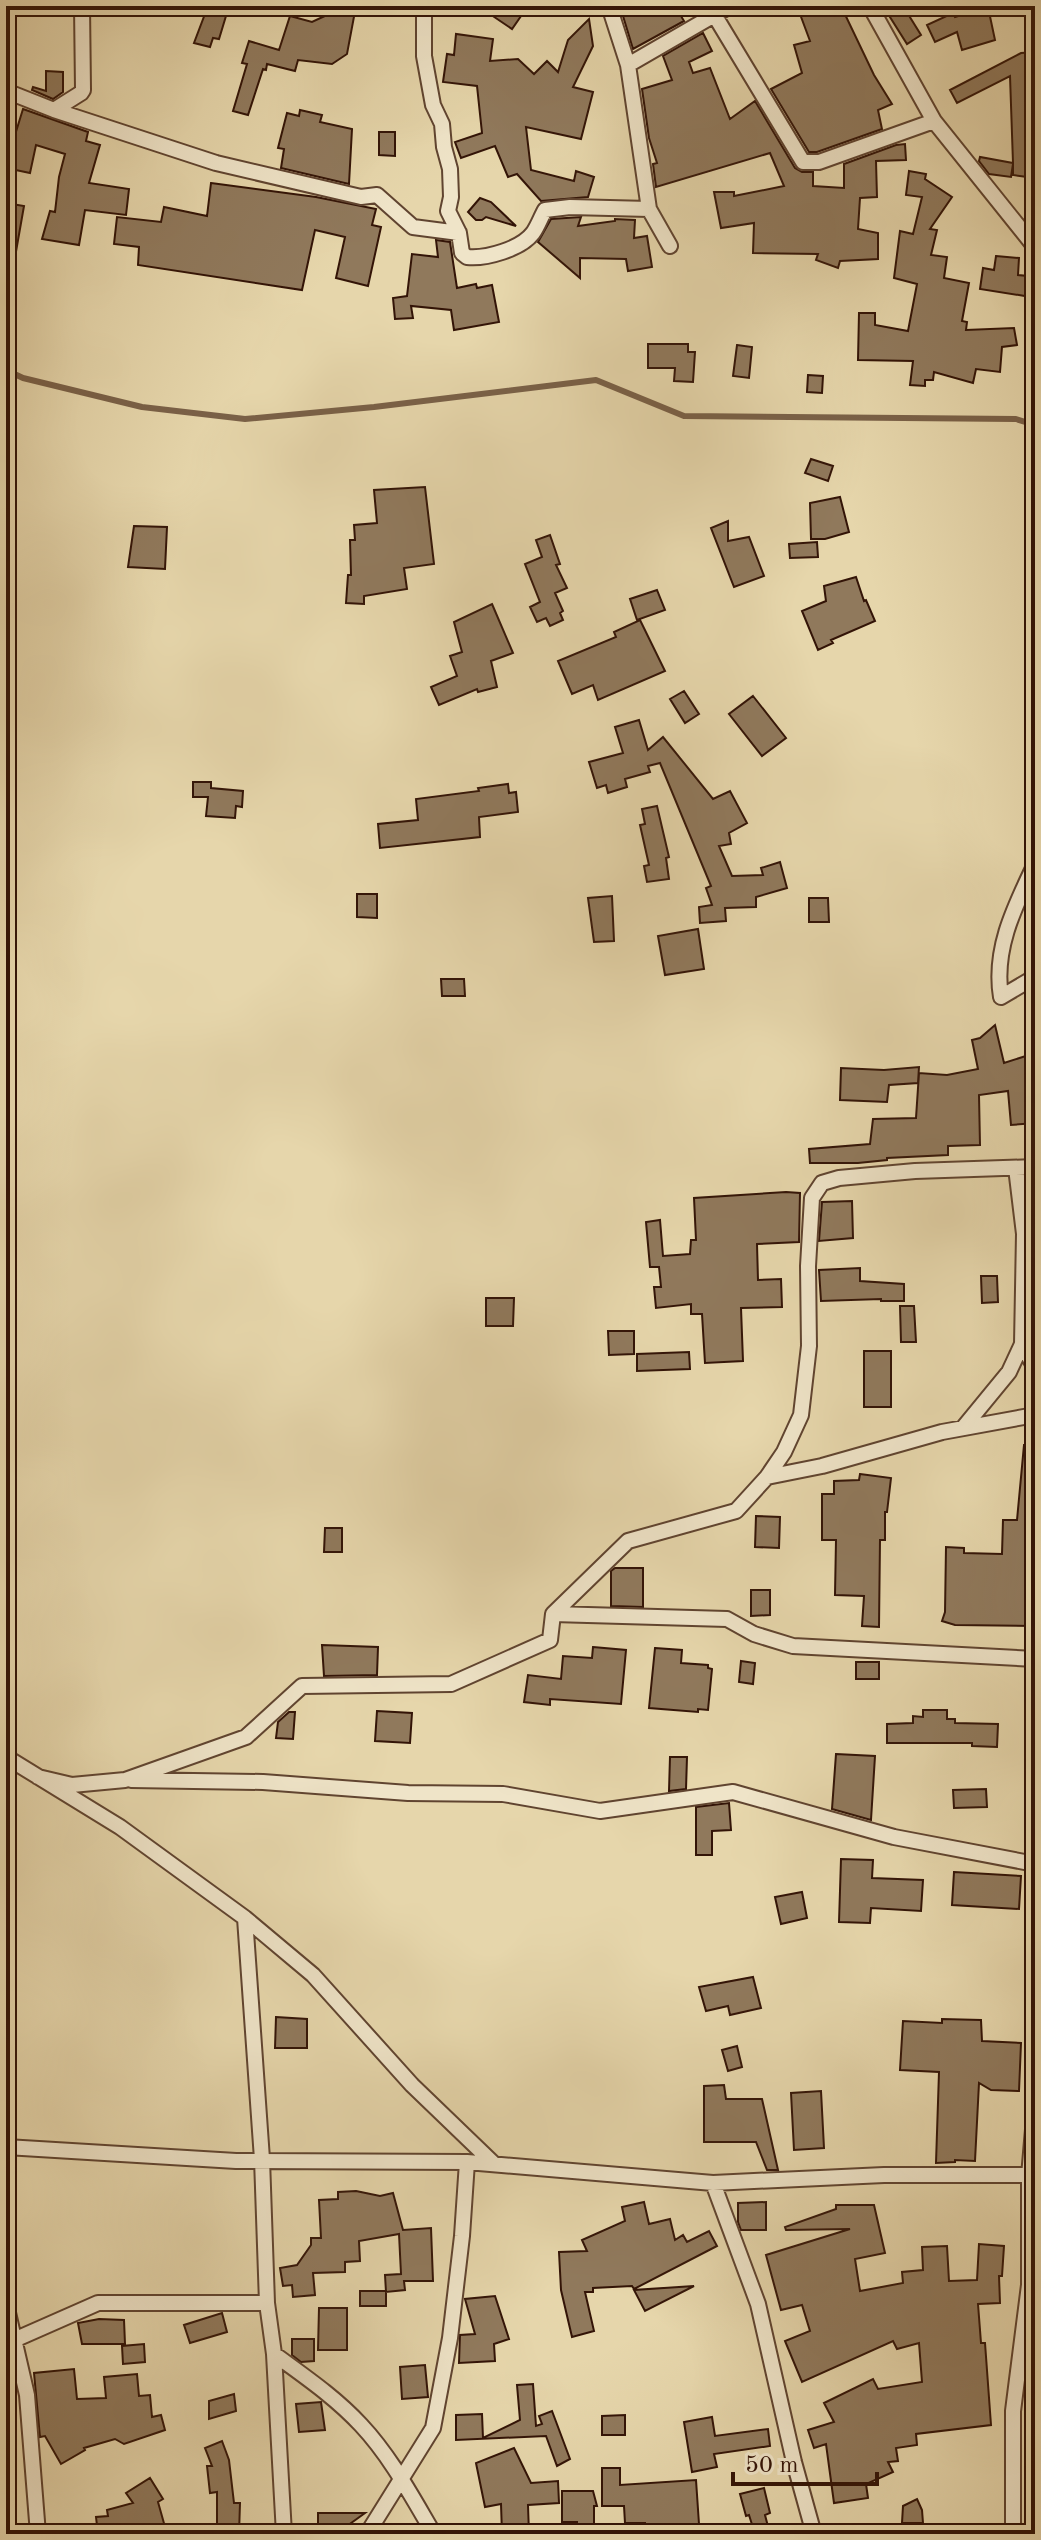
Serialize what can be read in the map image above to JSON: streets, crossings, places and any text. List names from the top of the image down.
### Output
{
  "scale_bar": "50 m"
}
